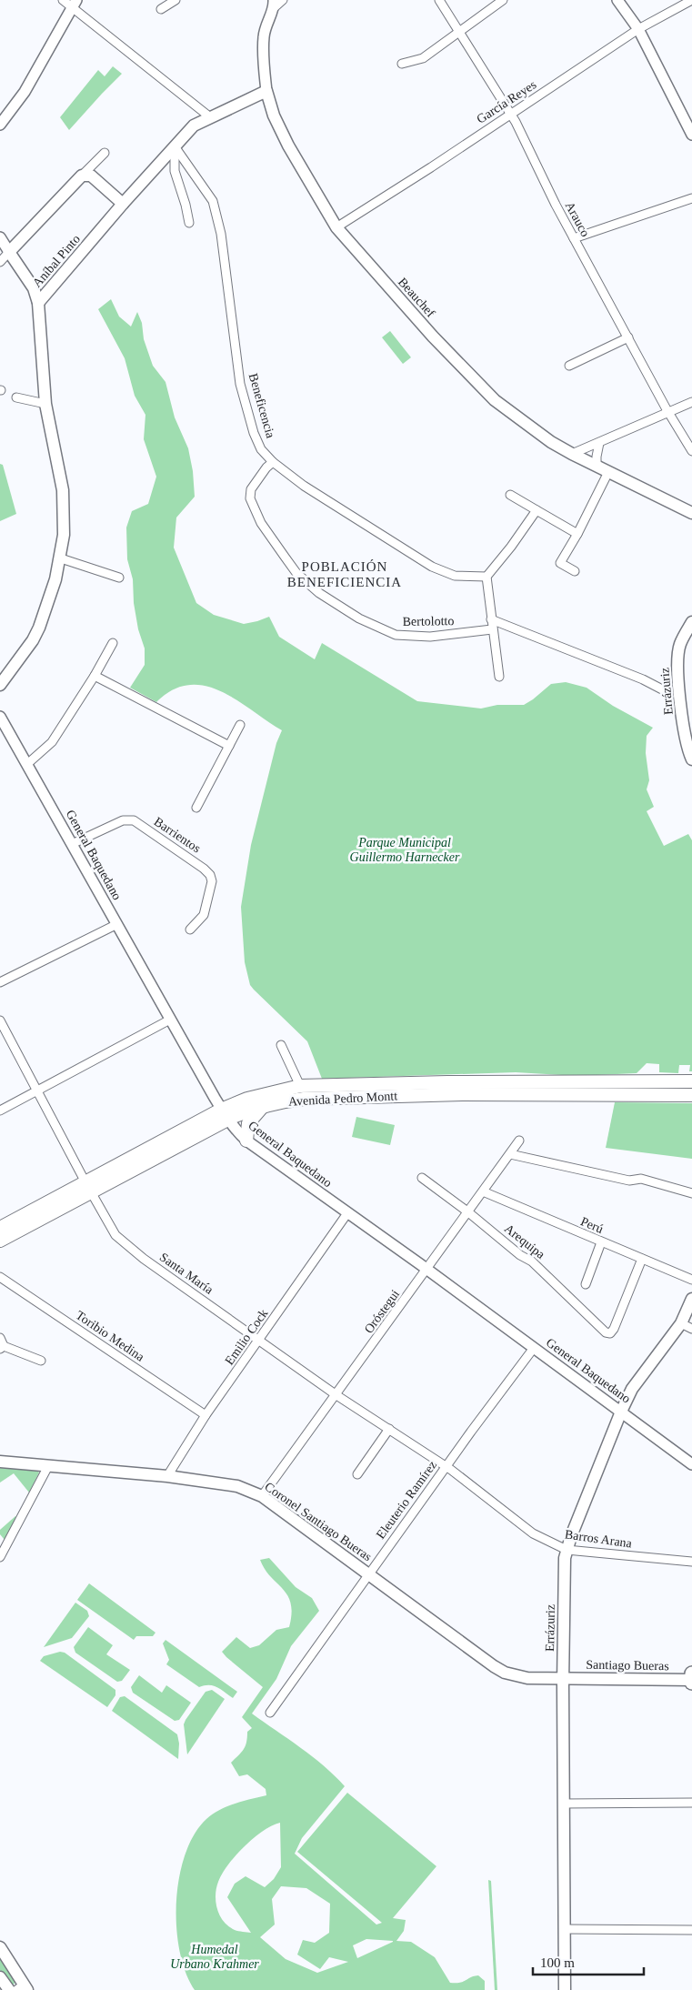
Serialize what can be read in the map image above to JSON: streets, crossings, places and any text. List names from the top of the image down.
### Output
{
  "streets": {
    "main road": [
      "Aníbal Pinto",
      "Beauchef",
      "Errázuriz",
      "Avenida Pedro Montt",
      "Coronel Santiago Bueras",
      "Santiago Bueras"
    ],
    "street": [
      "García Reyes",
      "Arauco",
      "Beneficencia",
      "Bertolotto",
      "Barrientos",
      "General Baquedano",
      "Perú",
      "Arequipa",
      "Santa María",
      "Oróstegui",
      "Toribio Medina",
      "Emilio Cock",
      "Eleuterio Ramírez",
      "Barros Arana"
    ]
  },
  "crossings": [
    ["García Reyes", "Arauco"],
    ["García Reyes", "Beauchef"],
    ["Aníbal Pinto", "Beauchef"],
    ["Aníbal Pinto", "Beneficencia"],
    ["Beneficencia", "Bertolotto"],
    ["Errázuriz", "General Baquedano"],
    ["Errázuriz", "Coronel Santiago Bueras"],
    ["Errázuriz", "Barros Arana"],
    ["Errázuriz", "Santiago Bueras"],
    ["Barrientos", "General Baquedano"],
    ["General Baquedano", "Avenida Pedro Montt"],
    ["General Baquedano", "Oróstegui"],
    ["General Baquedano", "Emilio Cock"],
    ["General Baquedano", "Eleuterio Ramírez"],
    ["Avenida Pedro Montt", "Santa María"],
    ["Perú", "Arequipa"],
    ["Perú", "Oróstegui"],
    ["Arequipa", "Oróstegui"],
    ["Santa María", "Oróstegui"],
    ["Santa María", "Emilio Cock"],
    ["Santa María", "Eleuterio Ramírez"],
    ["Santa María", "Barros Arana"],
    ["Oróstegui", "Coronel Santiago Bueras"],
    ["Toribio Medina", "Emilio Cock"],
    ["Emilio Cock", "Coronel Santiago Bueras"],
    ["Eleuterio Ramírez", "Coronel Santiago Bueras"],
    ["Eleuterio Ramírez", "Barros Arana"],
    ["Coronel Santiago Bueras", "Santiago Bueras"]
  ],
  "districts": ["POBLACIÓN BENEFICIENCIA"],
  "parks": ["Parque Municipal Guillermo Harnecker", "Humedal Urbano Krahmer"],
  "scale_bar": "100 m"
}
